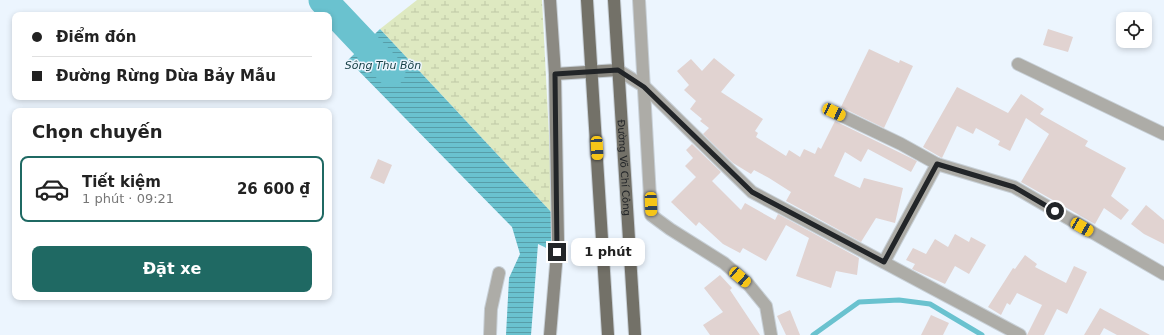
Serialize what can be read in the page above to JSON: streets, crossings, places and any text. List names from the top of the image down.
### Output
{
  "streets": {
    "main road": ["Đường Võ Chí Công"]
  },
  "water": ["Sông Thu Bồn"],
  "page": {
    "banner": ["Điểm đón", "Đường Rừng Dừa Bảy Mẫu"],
    "heading": "Chọn chuyến",
    "list": [
      {
        "name": "Tiết kiệm",
        "note": "1 phút · 09:21",
        "value": "26 600 ₫"
      }
    ],
    "bubble": "1 phút",
    "buttons": "Đặt xe"
  }
}
